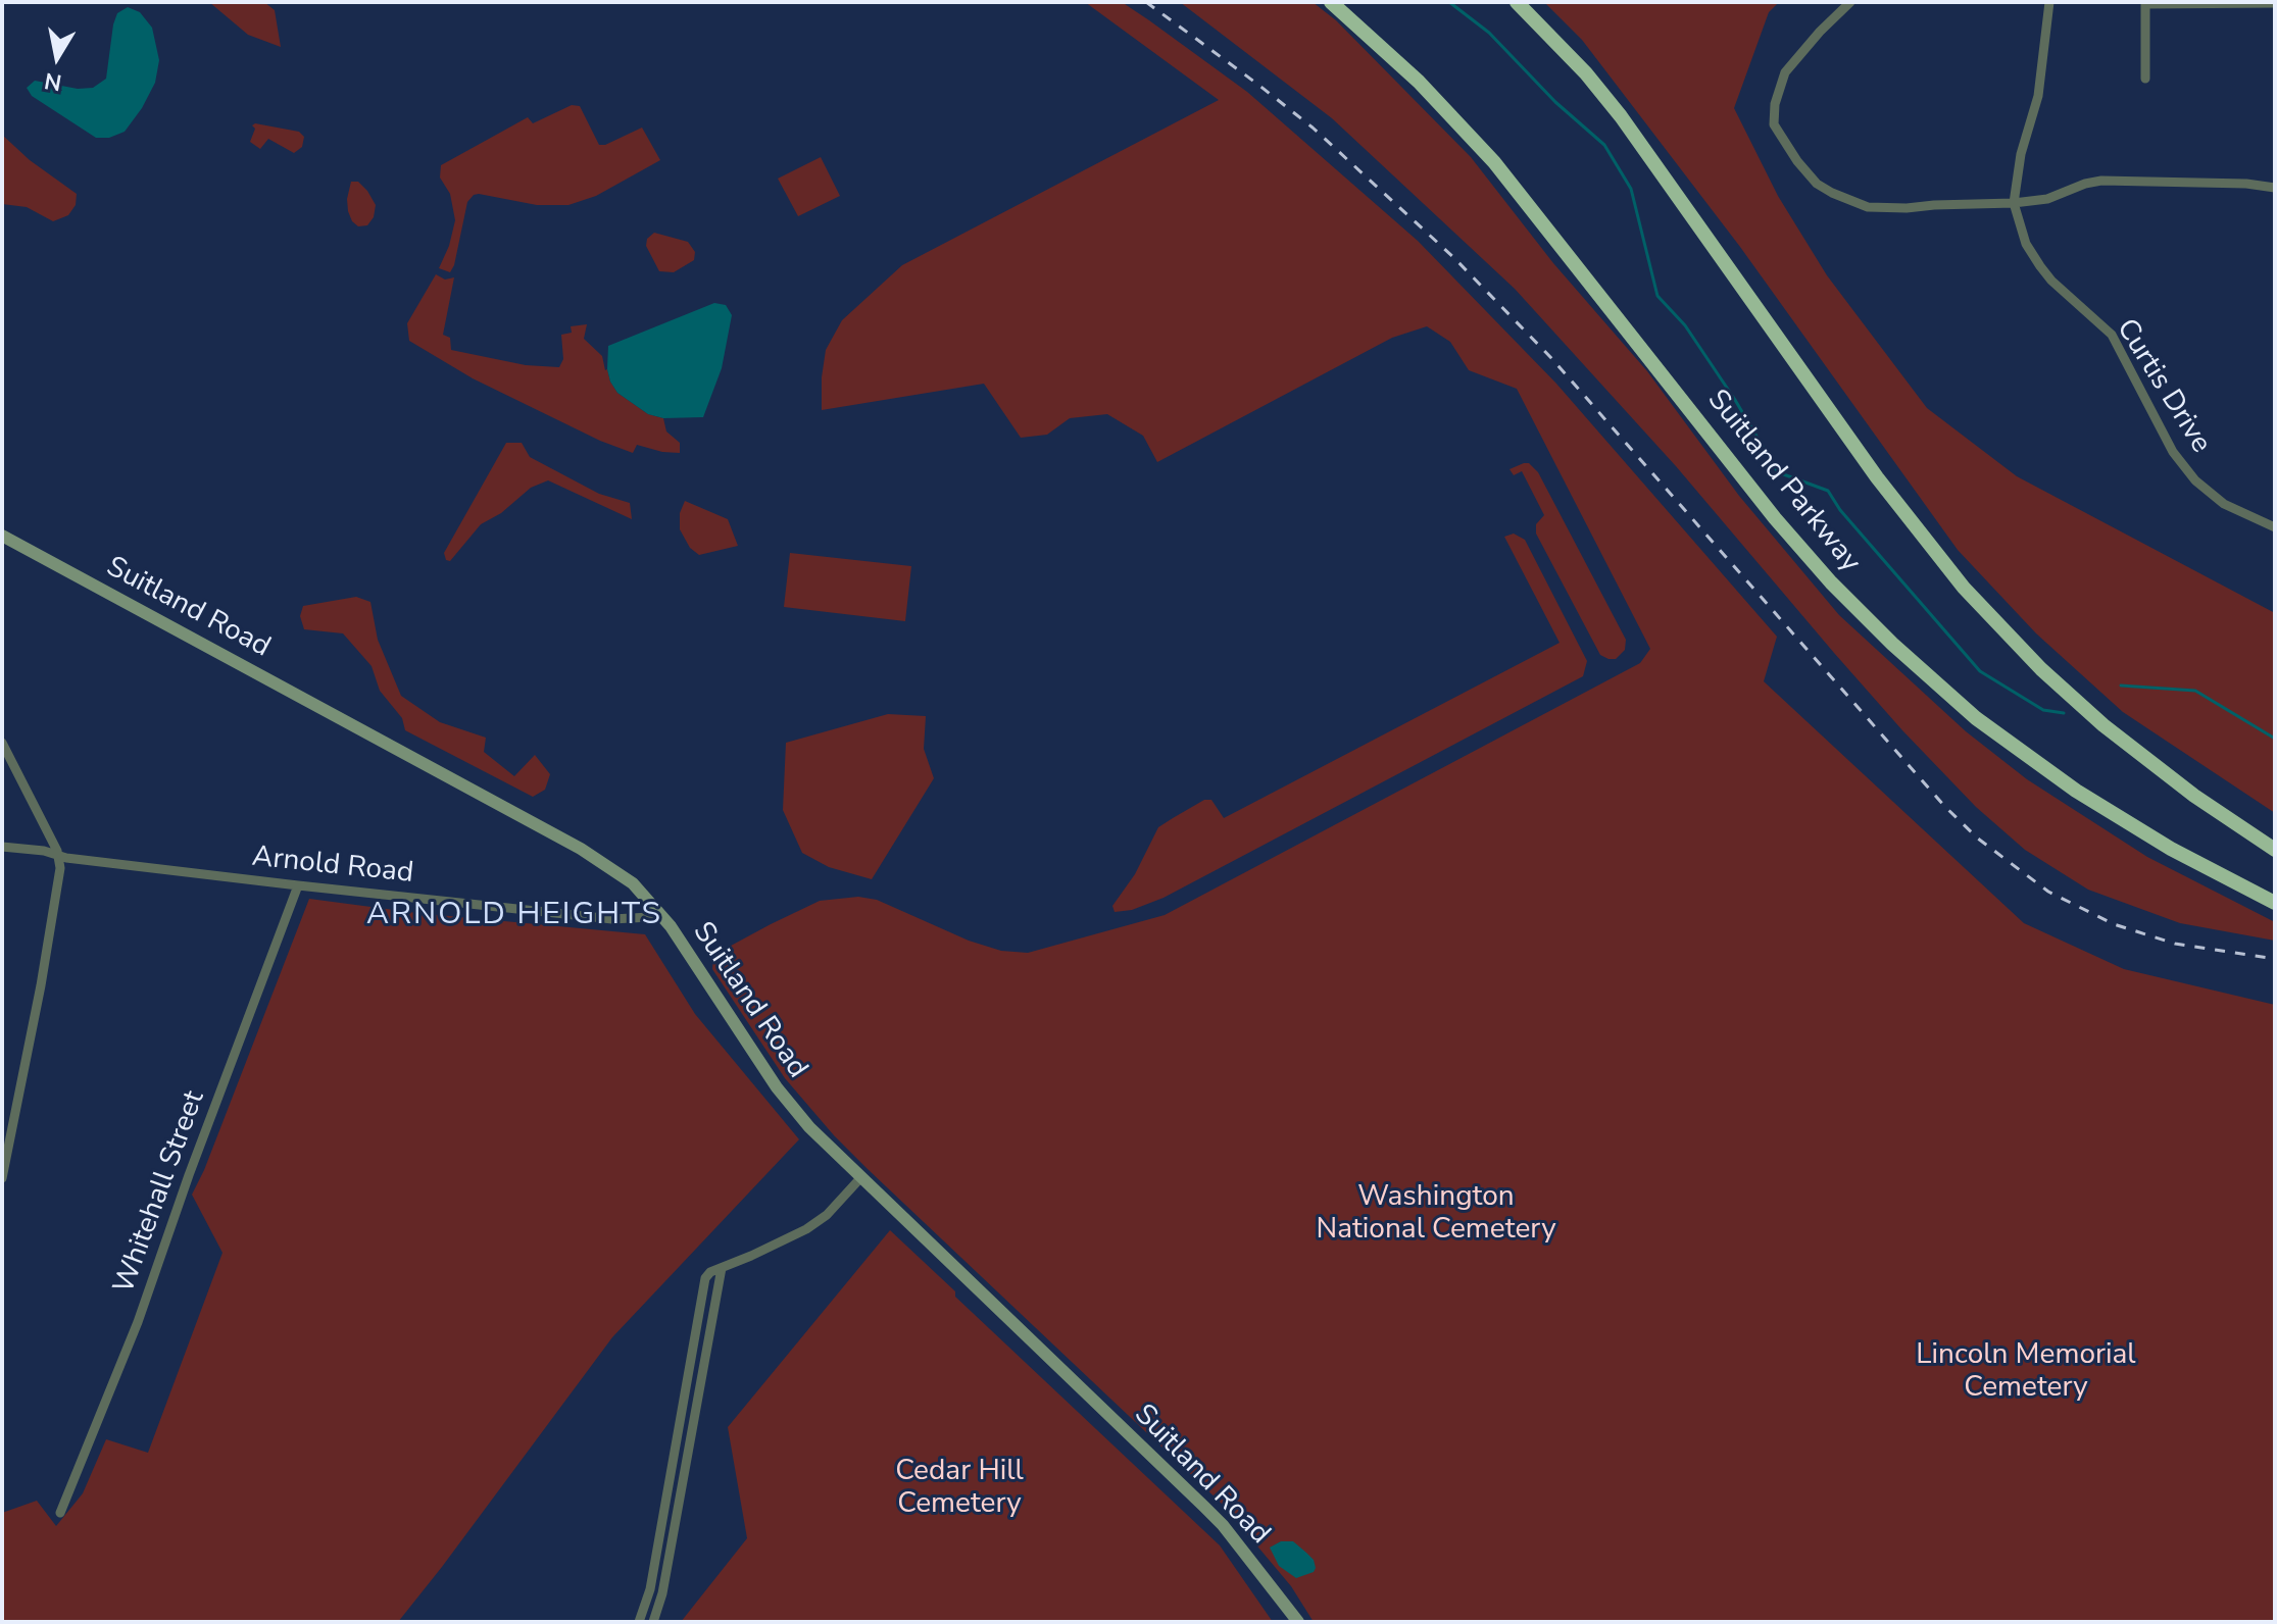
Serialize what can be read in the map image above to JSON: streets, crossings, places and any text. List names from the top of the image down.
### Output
{
  "streets": {
    "highway": ["Suitland Parkway"],
    "main road": ["Suitland Road"],
    "street": ["Curtis Drive", "Arnold Road", "Whitehall Street"]
  },
  "crossings": [
    ["Suitland Road", "Arnold Road"],
    ["Arnold Road", "Whitehall Street"]
  ],
  "districts": ["ARNOLD HEIGHTS"],
  "parks": ["Washington National Cemetery", "Lincoln Memorial Cemetery", "Cedar Hill Cemetery"],
  "north": "bottom"
}
